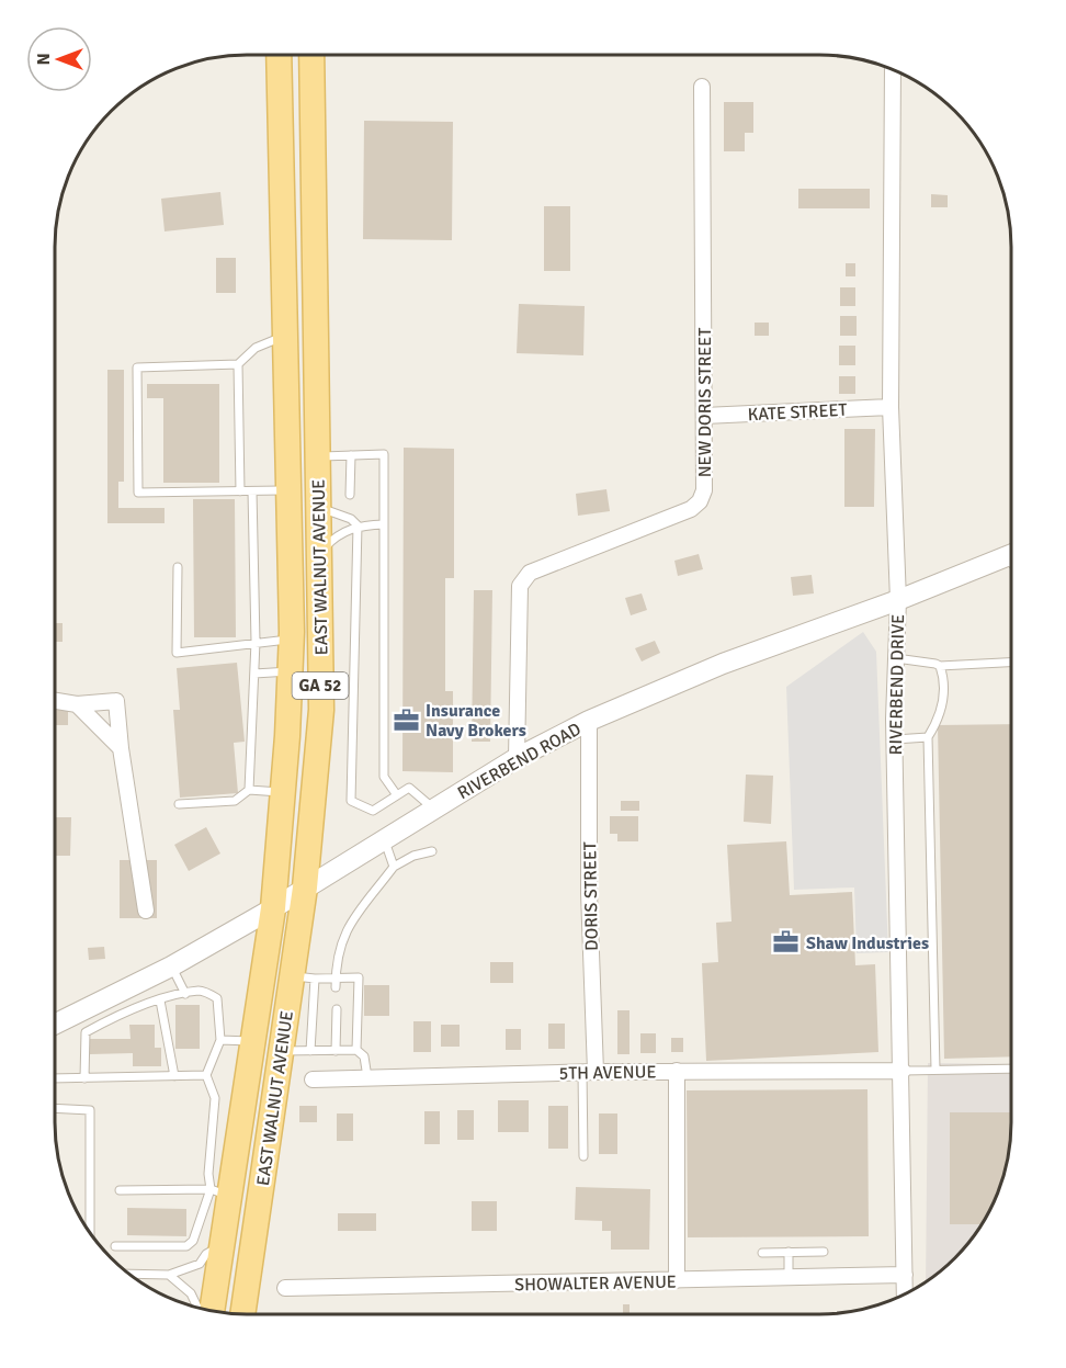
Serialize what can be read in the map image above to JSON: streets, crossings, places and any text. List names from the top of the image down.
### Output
{
  "streets": {
    "main road": ["EAST WALNUT AVENUE", "GA 52"],
    "street": [
      "NEW DORIS STREET",
      "KATE STREET",
      "RIVERBEND DRIVE",
      "RIVERBEND ROAD",
      "DORIS STREET",
      "5TH AVENUE",
      "SHOWALTER AVENUE"
    ]
  },
  "crossings": [
    ["NEW DORIS STREET", "KATE STREET"],
    ["NEW DORIS STREET", "RIVERBEND ROAD"],
    ["KATE STREET", "RIVERBEND DRIVE"],
    ["EAST WALNUT AVENUE", "RIVERBEND ROAD"],
    ["RIVERBEND DRIVE", "RIVERBEND ROAD"],
    ["RIVERBEND DRIVE", "5TH AVENUE"],
    ["RIVERBEND DRIVE", "SHOWALTER AVENUE"],
    ["RIVERBEND ROAD", "DORIS STREET"],
    ["DORIS STREET", "5TH AVENUE"]
  ],
  "places": {
    "office": ["Insurance Navy Brokers", "Shaw Industries"]
  },
  "north": "left"
}
